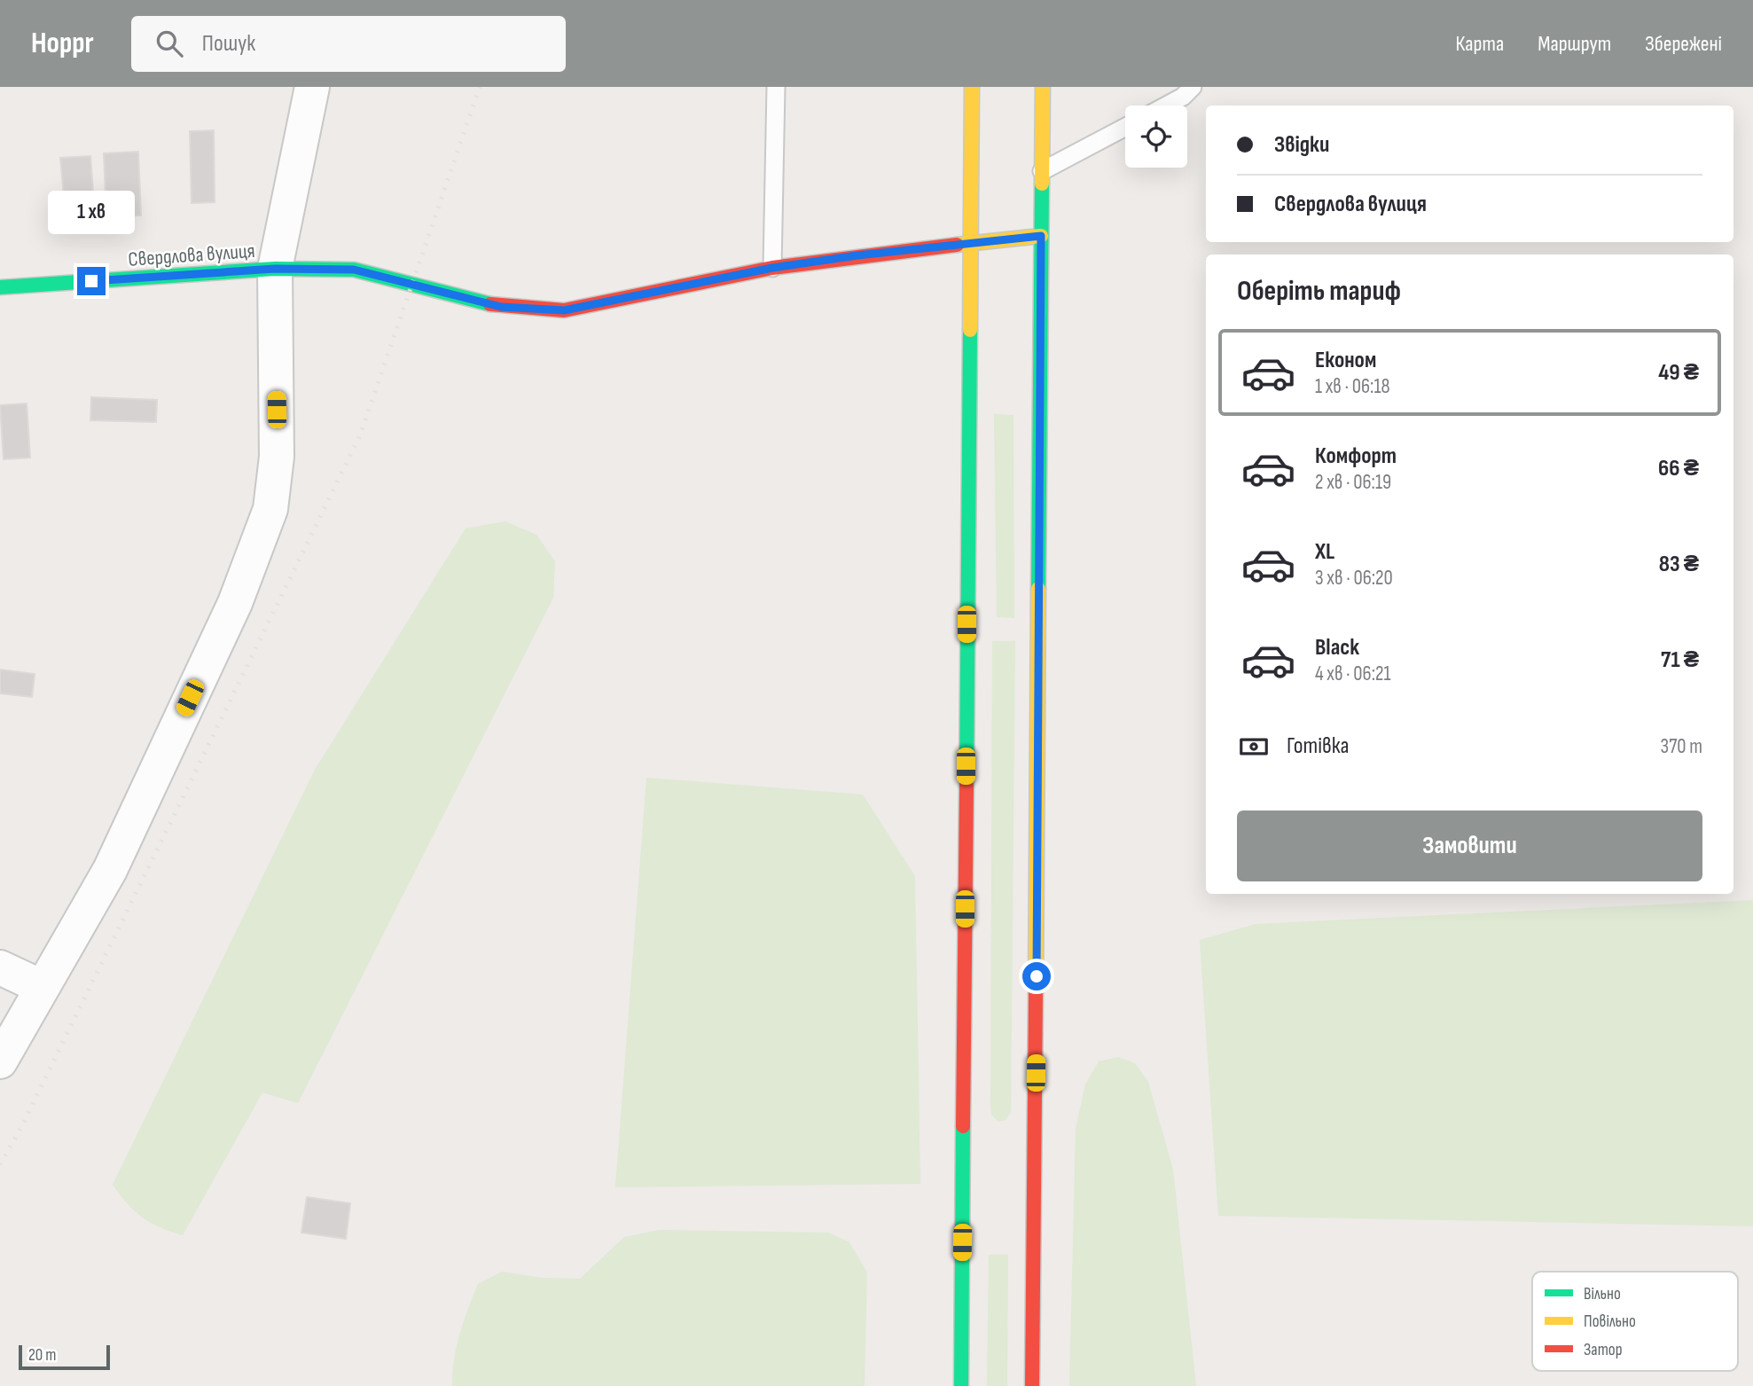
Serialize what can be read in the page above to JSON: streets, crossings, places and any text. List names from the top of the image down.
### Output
{
  "streets": {
    "main road": ["Свердлова вулиця"]
  },
  "legend": ["Вільно", "Повільно", "Затор"],
  "scale_bar": "20 m",
  "page": {
    "header": "Hoppr",
    "search": "Пошук",
    "nav": ["Карта", "Маршрут", "Збережені"],
    "banner": ["Звідки", "Свердлова вулиця"],
    "bubble": "1 хв",
    "heading": "Оберіть тариф",
    "list": [
      {
        "name": "Економ",
        "note": "1 хв · 06:18",
        "value": "49 ₴"
      },
      {
        "name": "Комфорт",
        "note": "2 хв · 06:19",
        "value": "66 ₴"
      },
      {
        "name": "XL",
        "note": "3 хв · 06:20",
        "value": "83 ₴"
      },
      {
        "name": "Black",
        "note": "4 хв · 06:21",
        "value": "71 ₴"
      }
    ],
    "pay": ["Готівка", "370 m"],
    "buttons": "Замовити",
    "scale": "20 m"
  }
}
